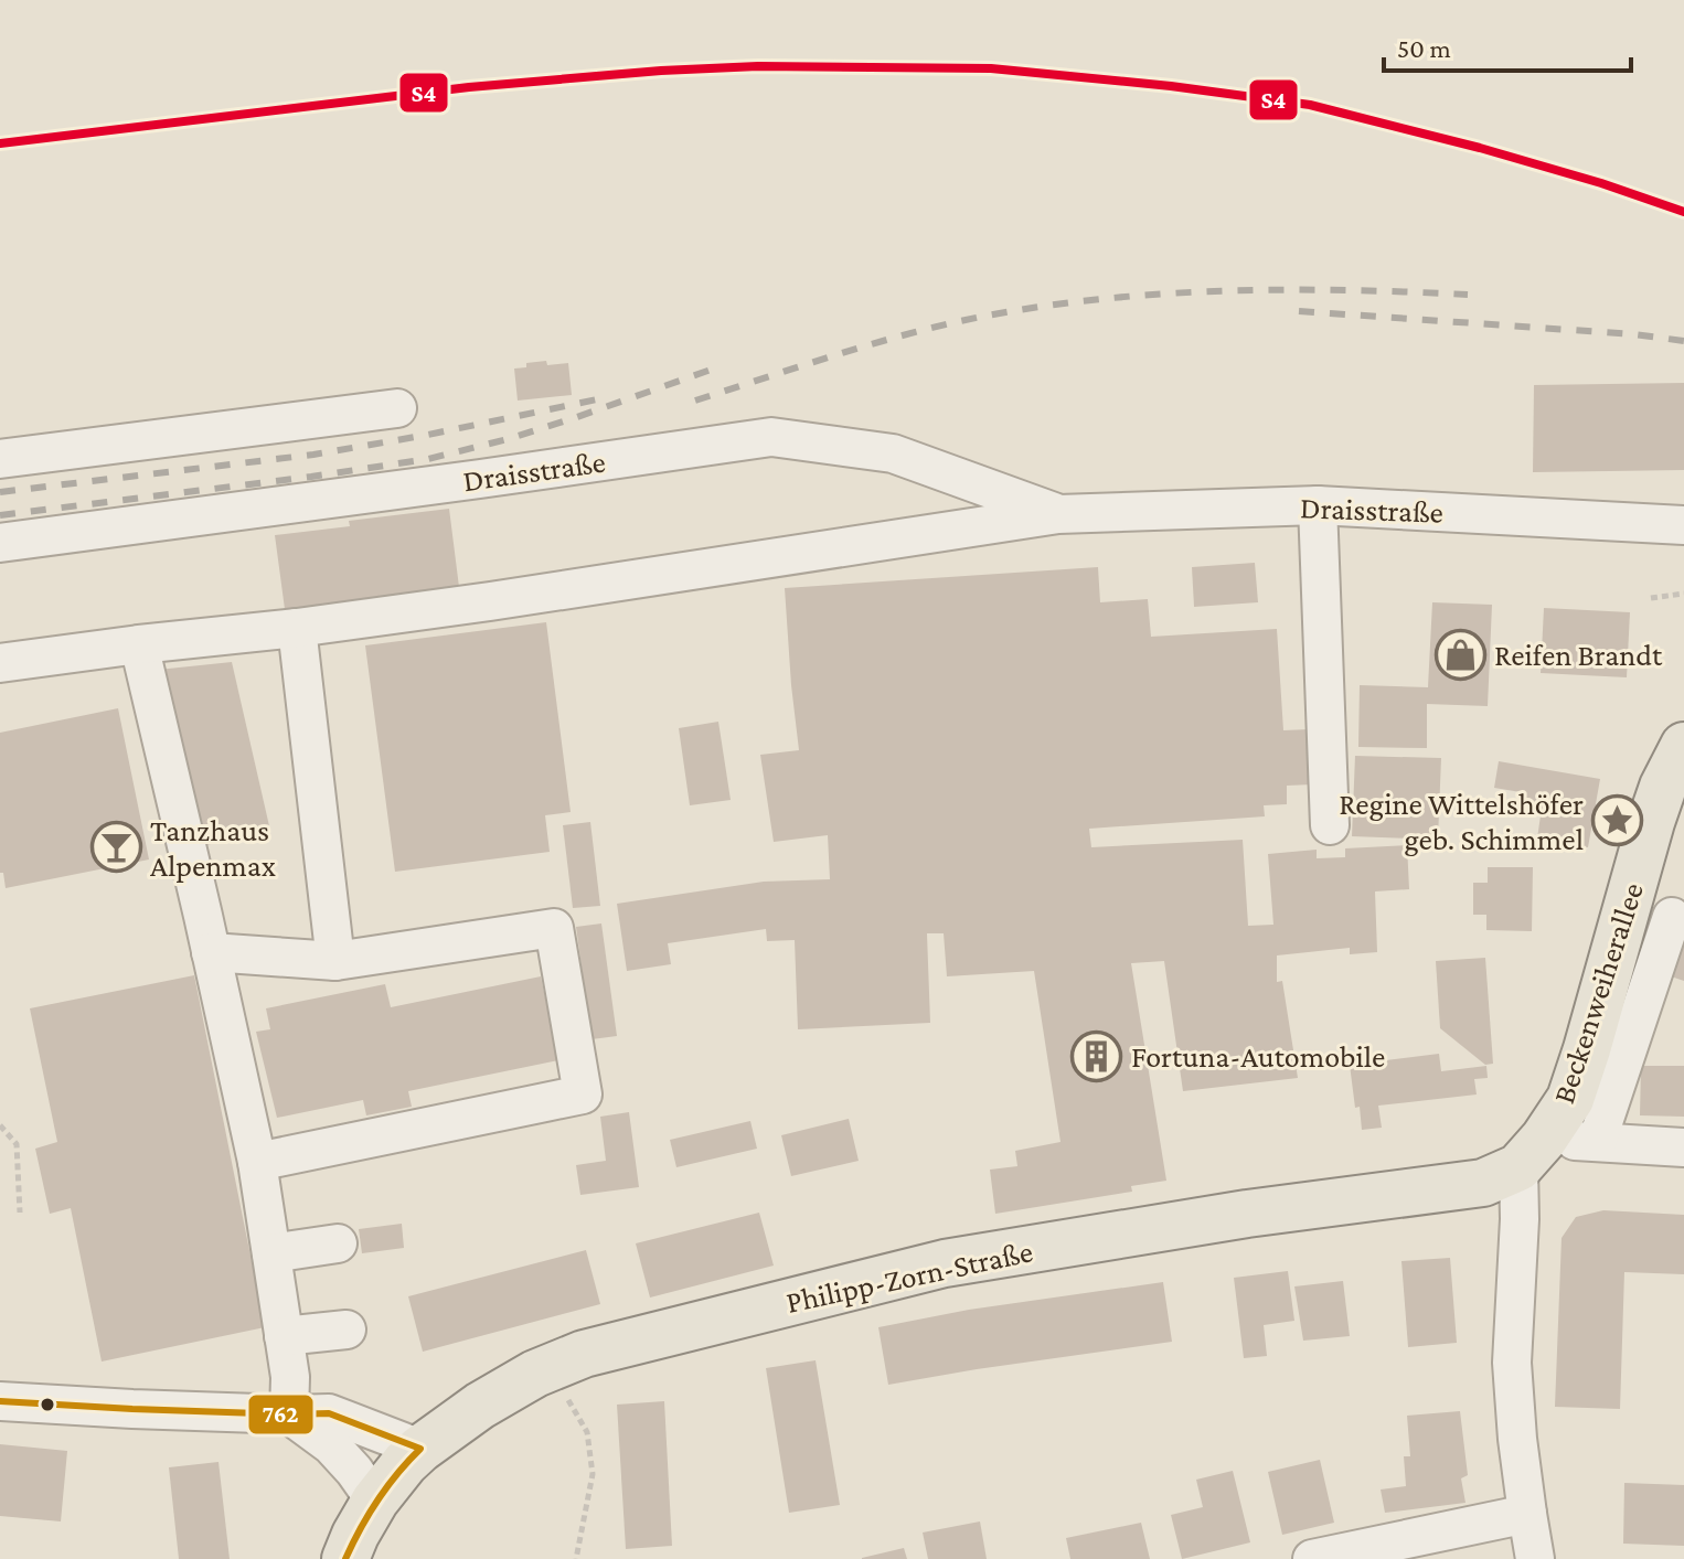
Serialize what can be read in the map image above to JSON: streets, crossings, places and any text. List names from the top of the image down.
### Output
{
  "streets": {
    "main road": ["Beckenweiherallee", "Philipp-Zorn-Straße"],
    "street": ["Draisstraße"]
  },
  "crossings": [
    ["Beckenweiherallee", "Philipp-Zorn-Straße"]
  ],
  "places": {
    "shop": ["Reifen Brandt"],
    "place": ["Regine Wittelshöfer geb. Schimmel"],
    "bar": ["Tanzhaus Alpenmax"],
    "building": ["Fortuna-Automobile"]
  },
  "lines": ["transit line S4", "transit line 762"],
  "scale_bar": "50 m"
}
